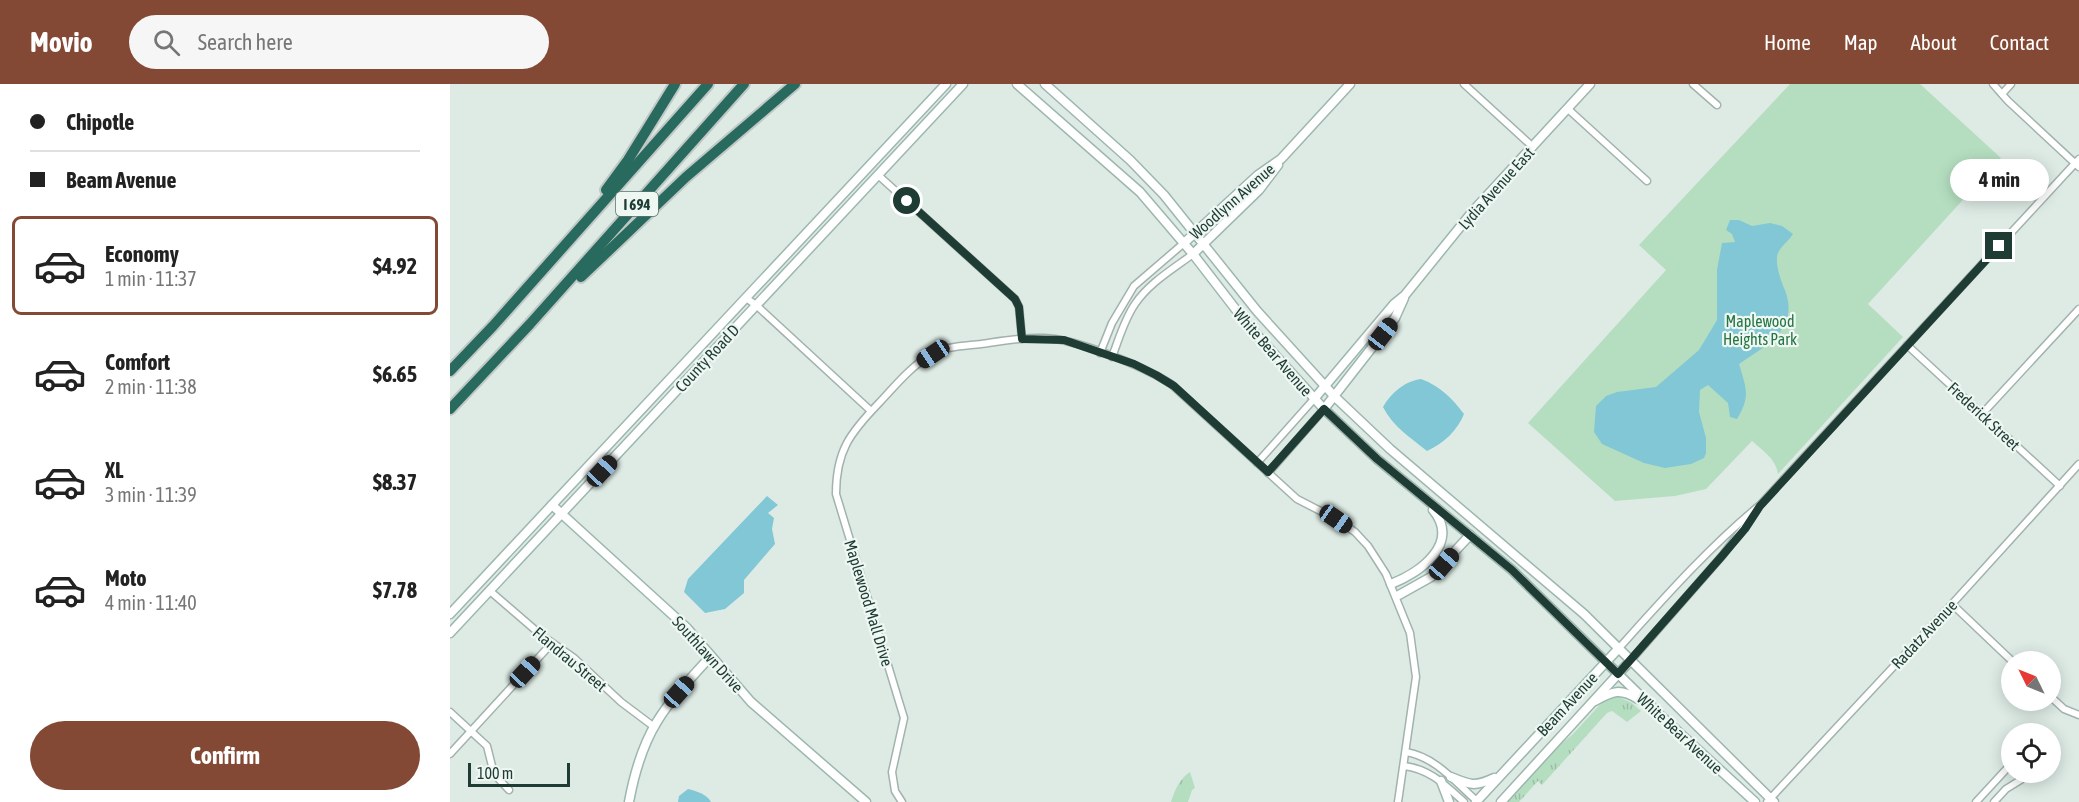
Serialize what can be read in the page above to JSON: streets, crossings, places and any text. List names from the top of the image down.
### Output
{
  "streets": {
    "highway": ["I 694"],
    "street": [
      "Lydia Avenue East",
      "Woodlynn Avenue",
      "White Bear Avenue",
      "County Road D",
      "Frederick Street",
      "Maplewood Mall Drive",
      "Radatz Avenue",
      "Southlawn Drive",
      "Flandrau Street",
      "Beam Avenue"
    ]
  },
  "crossings": [
    ["Lydia Avenue East", "White Bear Avenue"],
    ["Woodlynn Avenue", "White Bear Avenue"],
    ["White Bear Avenue", "Radatz Avenue"],
    ["White Bear Avenue", "Beam Avenue"],
    ["County Road D", "Southlawn Drive"],
    ["County Road D", "Flandrau Street"],
    ["Frederick Street", "Radatz Avenue"],
    ["Frederick Street", "Beam Avenue"]
  ],
  "parks": ["Maplewood Heights Park"],
  "scale_bar": "100 m",
  "north": "top left",
  "page": {
    "header": "Movio",
    "search": "Search here",
    "nav": [
      "Home",
      "Map",
      "About",
      "Contact"
    ],
    "banner": ["Chipotle", "Beam Avenue"],
    "bubble": "4 min",
    "list": [
      {
        "name": "Economy",
        "note": "1 min · 11:37",
        "value": "$4.92"
      },
      {
        "name": "Comfort",
        "note": "2 min · 11:38",
        "value": "$6.65"
      },
      {
        "name": "XL",
        "note": "3 min · 11:39",
        "value": "$8.37"
      },
      {
        "name": "Moto",
        "note": "4 min · 11:40",
        "value": "$7.78"
      }
    ],
    "buttons": "Confirm",
    "scale": "100 m"
  }
}
